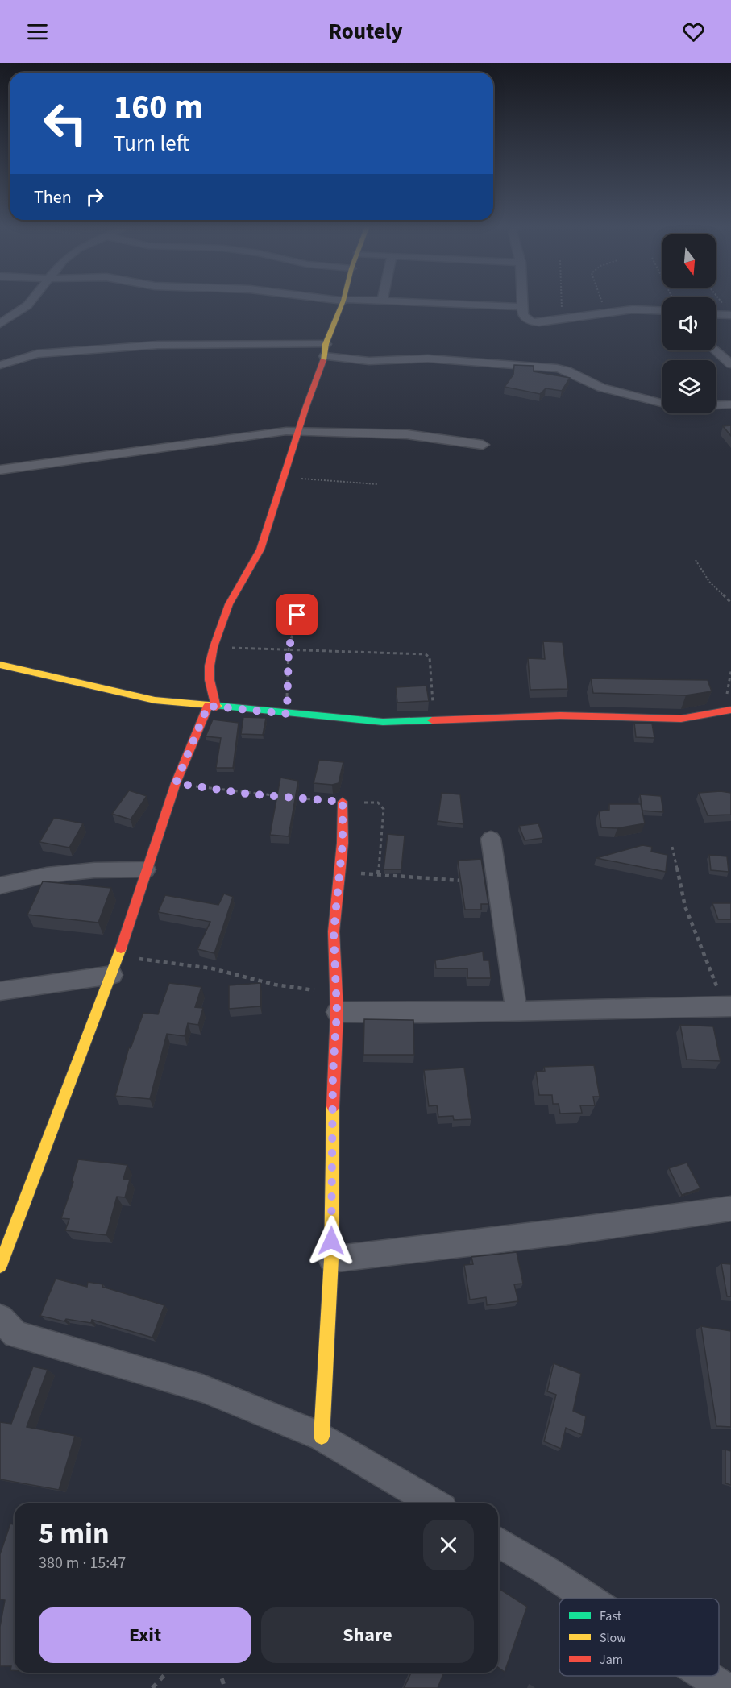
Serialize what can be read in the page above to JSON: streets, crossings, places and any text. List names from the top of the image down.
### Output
{
  "legend": ["Fast", "Slow", "Jam"],
  "north": "bottom",
  "page": {
    "header": "Routely",
    "turn": ["160 m", "Turn left"],
    "then": "Then",
    "heading": ["5 min", "380 m · 15:47"],
    "buttons": ["Exit", "Share"]
  }
}
